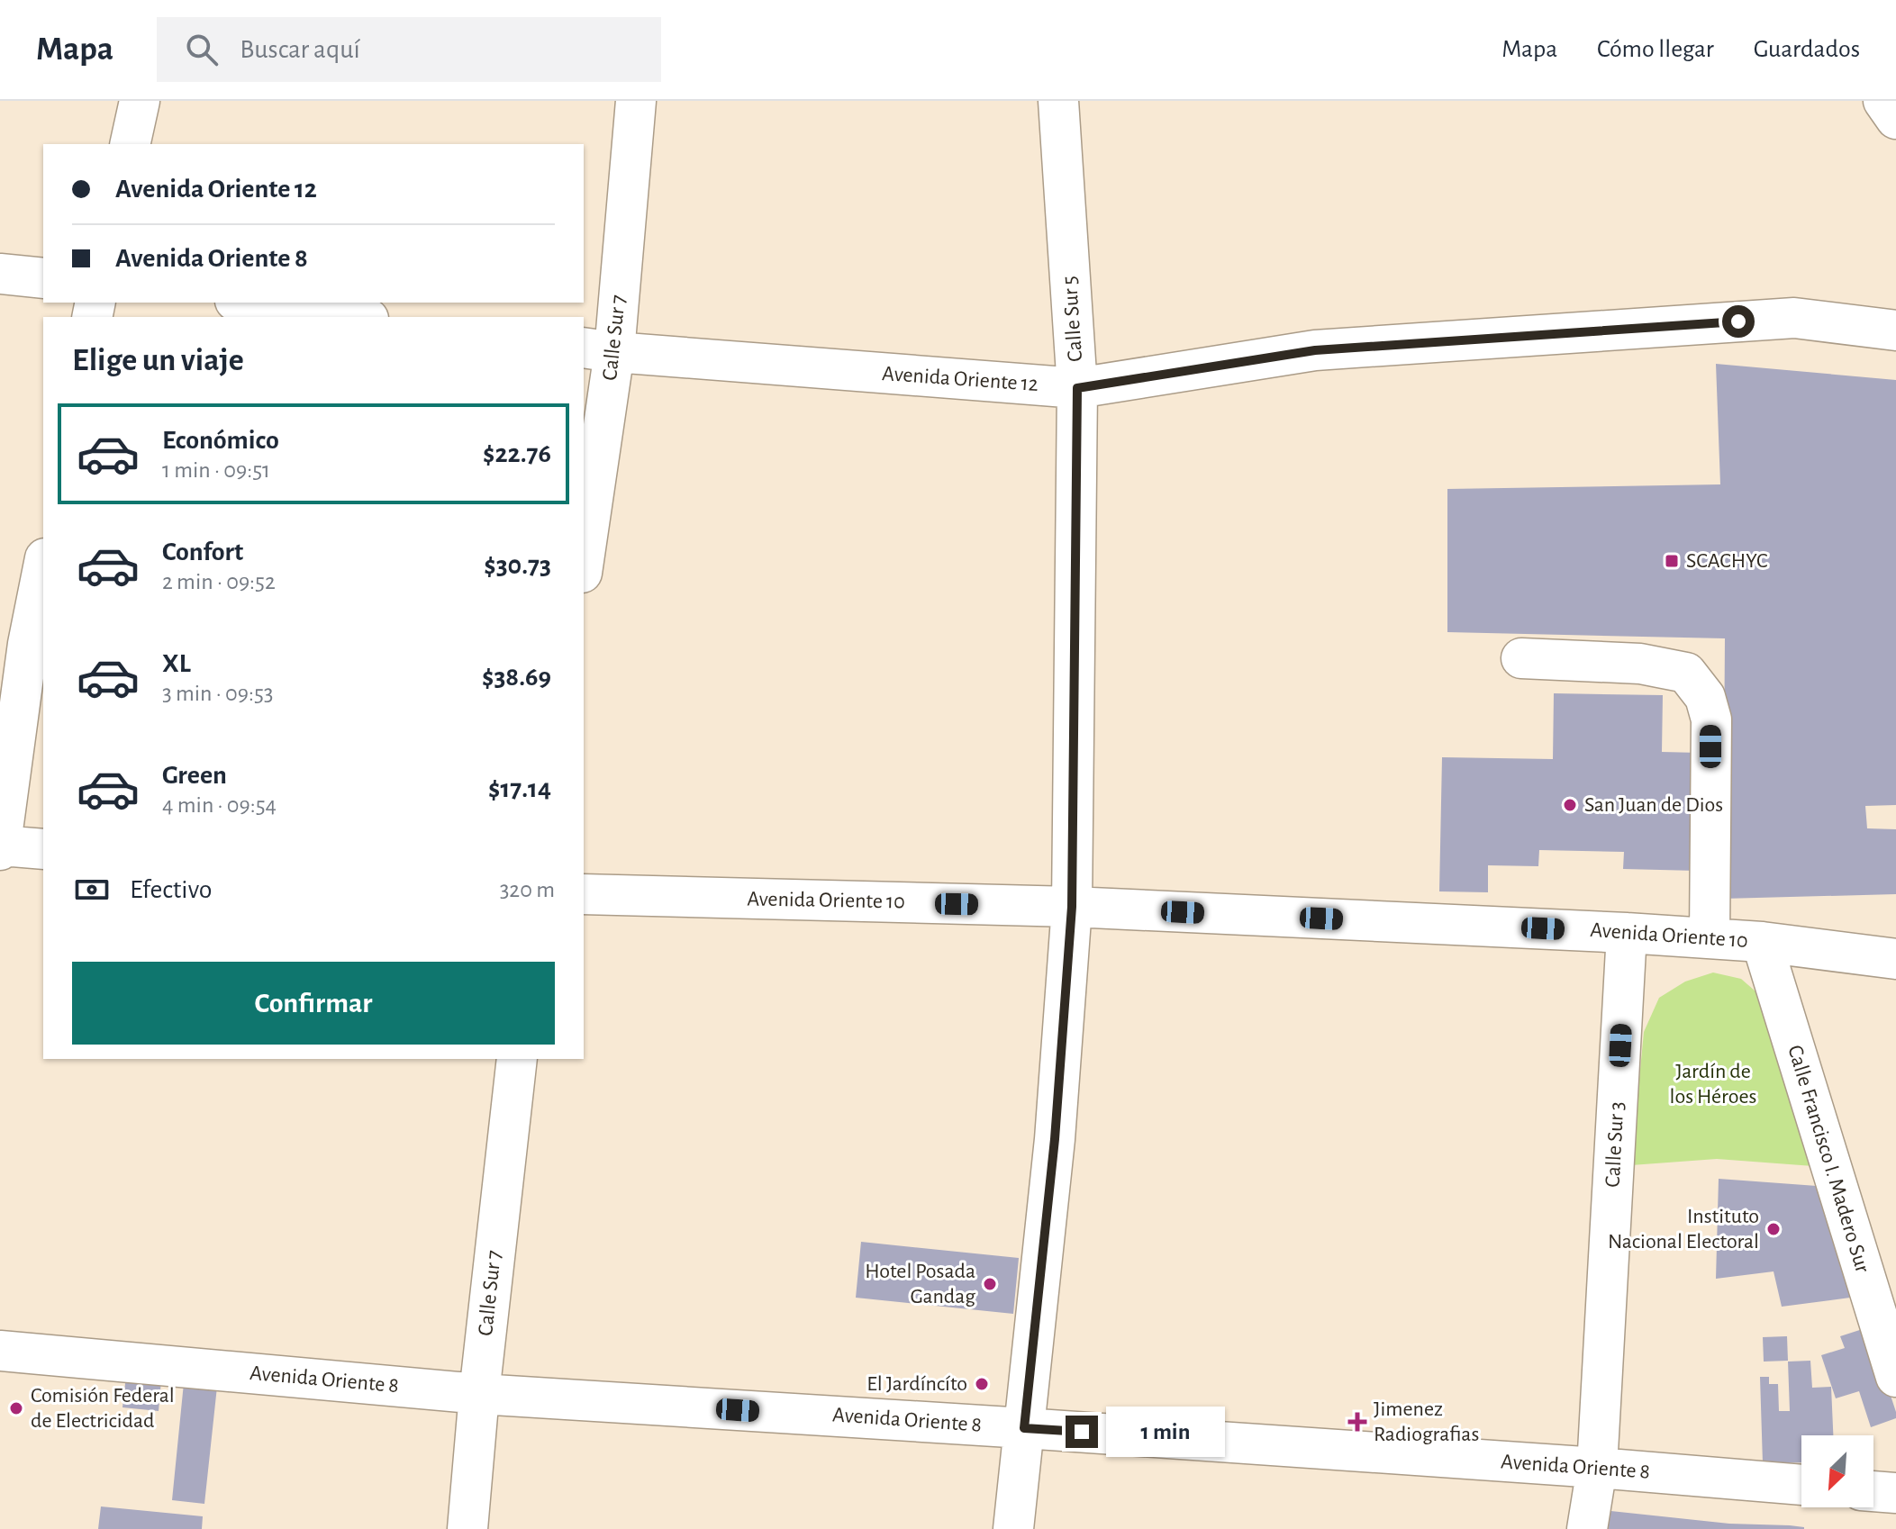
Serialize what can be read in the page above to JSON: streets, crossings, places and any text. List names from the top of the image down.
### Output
{
  "streets": {
    "street": [
      "Calle Sur 5",
      "Calle Sur 7",
      "Avenida Oriente 12",
      "Avenida Oriente 10",
      "Calle Sur 3",
      "Calle Francisco I. Madero Sur",
      "Avenida Oriente 8"
    ]
  },
  "crossings": [
    ["Calle Sur 5", "Avenida Oriente 12"],
    ["Calle Sur 5", "Avenida Oriente 10"],
    ["Calle Sur 5", "Avenida Oriente 8"],
    ["Calle Sur 7", "Avenida Oriente 12"],
    ["Calle Sur 7", "Avenida Oriente 8"],
    ["Avenida Oriente 10", "Calle Sur 3"],
    ["Avenida Oriente 10", "Calle Francisco I. Madero Sur"],
    ["Calle Sur 3", "Avenida Oriente 8"]
  ],
  "parks": ["Jardín de los Héroes"],
  "places": {
    "transit": ["SCACHYC"],
    "other": [
      "San Juan de Dios",
      "Instituto Nacional Electoral",
      "Hotel Posada Gandag",
      "El Jardíncíto",
      "Comisión Federal de Electricidad"
    ],
    "health": ["Jimenez Radiografias"]
  },
  "north": "bottom left",
  "page": {
    "header": "Mapa",
    "search": "Buscar aquí",
    "nav": ["Mapa", "Cómo llegar", "Guardados"],
    "banner": ["Avenida Oriente 12", "Avenida Oriente 8"],
    "heading": "Elige un viaje",
    "list": [
      {
        "name": "Económico",
        "note": "1 min · 09:51",
        "value": "$22.76"
      },
      {
        "name": "Confort",
        "note": "2 min · 09:52",
        "value": "$30.73"
      },
      {
        "name": "XL",
        "note": "3 min · 09:53",
        "value": "$38.69"
      },
      {
        "name": "Green",
        "note": "4 min · 09:54",
        "value": "$17.14"
      }
    ],
    "pay": ["Efectivo", "320 m"],
    "buttons": "Confirmar",
    "bubble": "1 min"
  }
}
